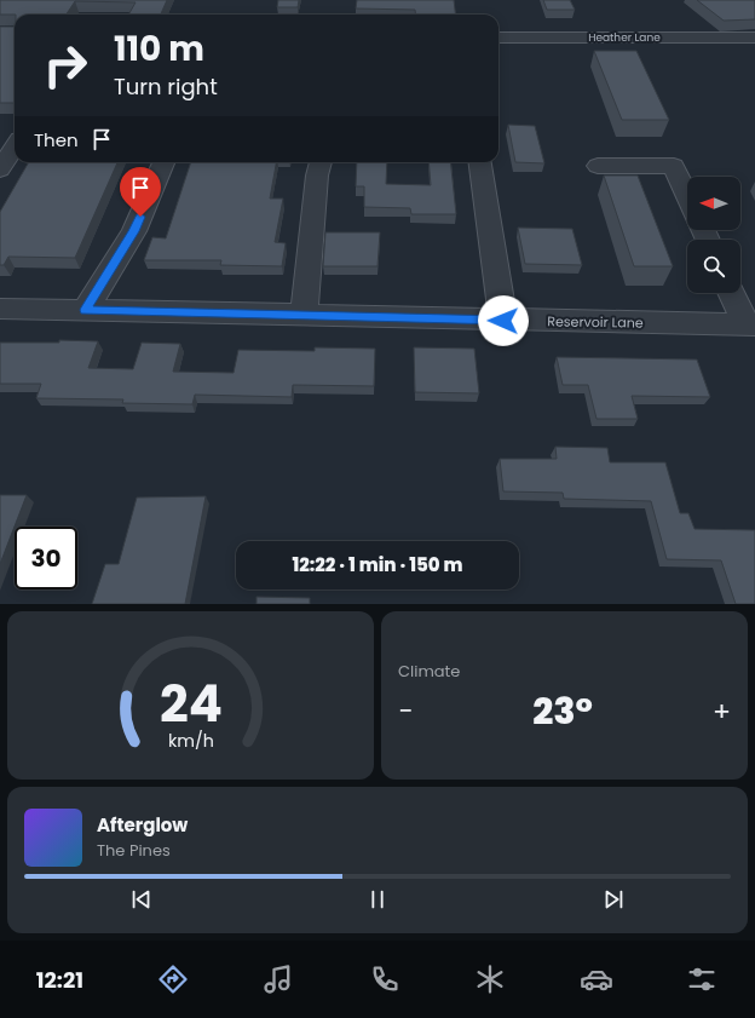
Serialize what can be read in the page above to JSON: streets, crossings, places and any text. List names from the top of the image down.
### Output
{
  "streets": {
    "street": ["Heather Lane", "Reservoir Lane"]
  },
  "north": "left",
  "page": {
    "turn": ["110 m", "Turn right"],
    "then": "Then",
    "limit": "30",
    "trip": "12:22 · 1 min · 150 m",
    "tile": "Climate",
    "heat": ["−", "23°", "+"],
    "song": ["Afterglow", "The Pines"],
    "tabs": "12:21",
    "gauge": ["24", "km/h"]
  }
}
